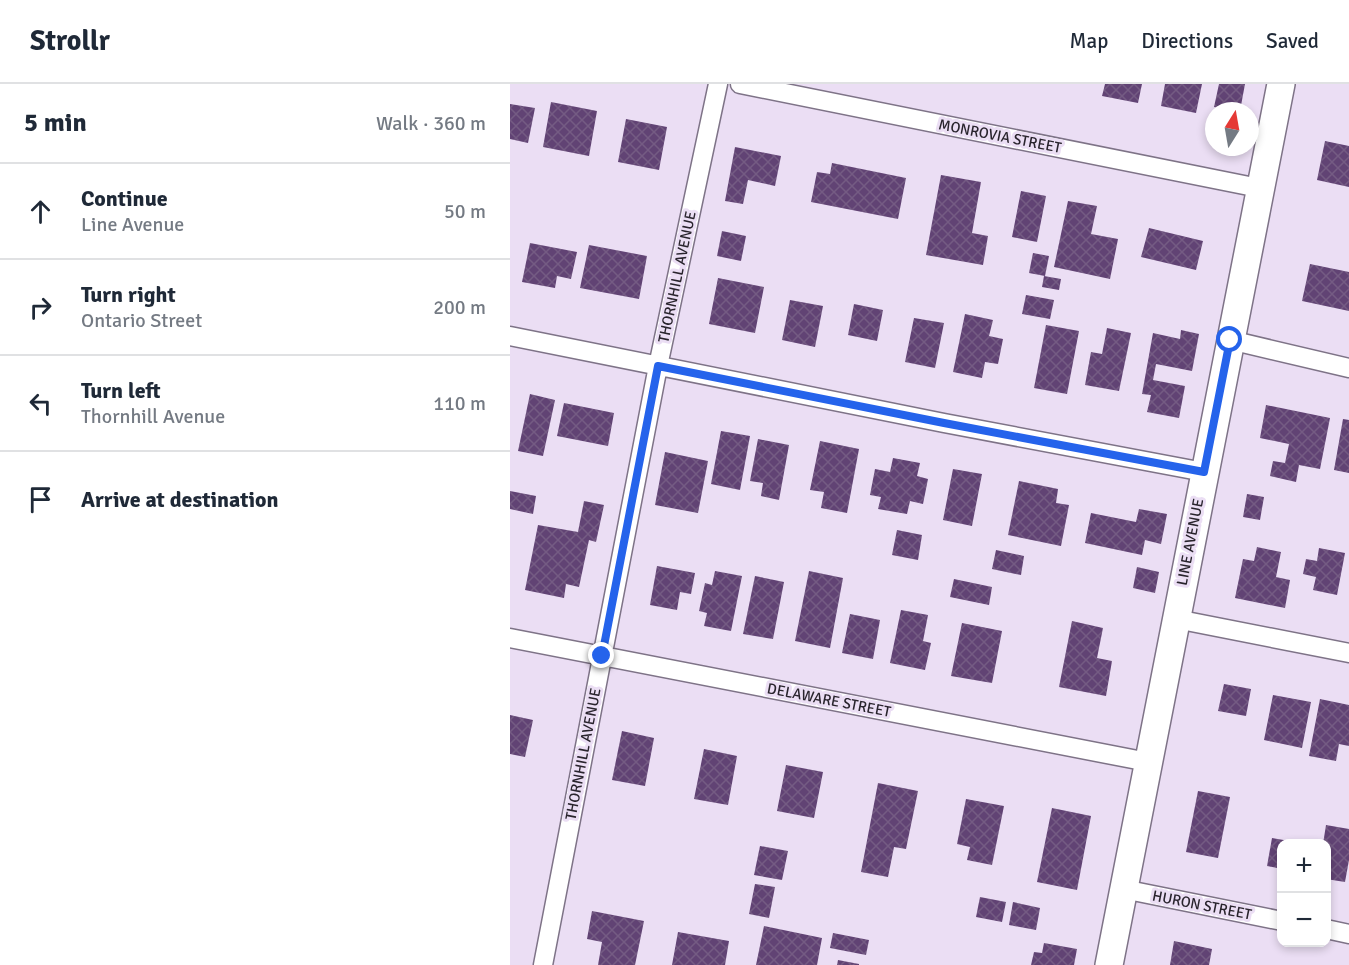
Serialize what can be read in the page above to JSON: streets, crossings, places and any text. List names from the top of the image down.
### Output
{
  "streets": {
    "main road": ["LINE AVENUE"],
    "street": [
      "MONROVIA STREET",
      "THORNHILL AVENUE",
      "DELAWARE STREET",
      "HURON STREET"
    ]
  },
  "crossings": [
    ["MONROVIA STREET", "LINE AVENUE"],
    ["THORNHILL AVENUE", "DELAWARE STREET"],
    ["LINE AVENUE", "DELAWARE STREET"],
    ["LINE AVENUE", "HURON STREET"]
  ],
  "north": "top",
  "page": {
    "header": "Strollr",
    "nav": ["Map", "Directions", "Saved"],
    "heading": ["5 min", "Walk · 360 m"],
    "list": [
      ["Continue", "Line Avenue", "50 m"],
      ["Turn right", "Ontario Street", "200 m"],
      ["Turn left", "Thornhill Avenue", "110 m"],
      "Arrive at destination"
    ],
    "map_buttons": ["+", "−"]
  }
}
